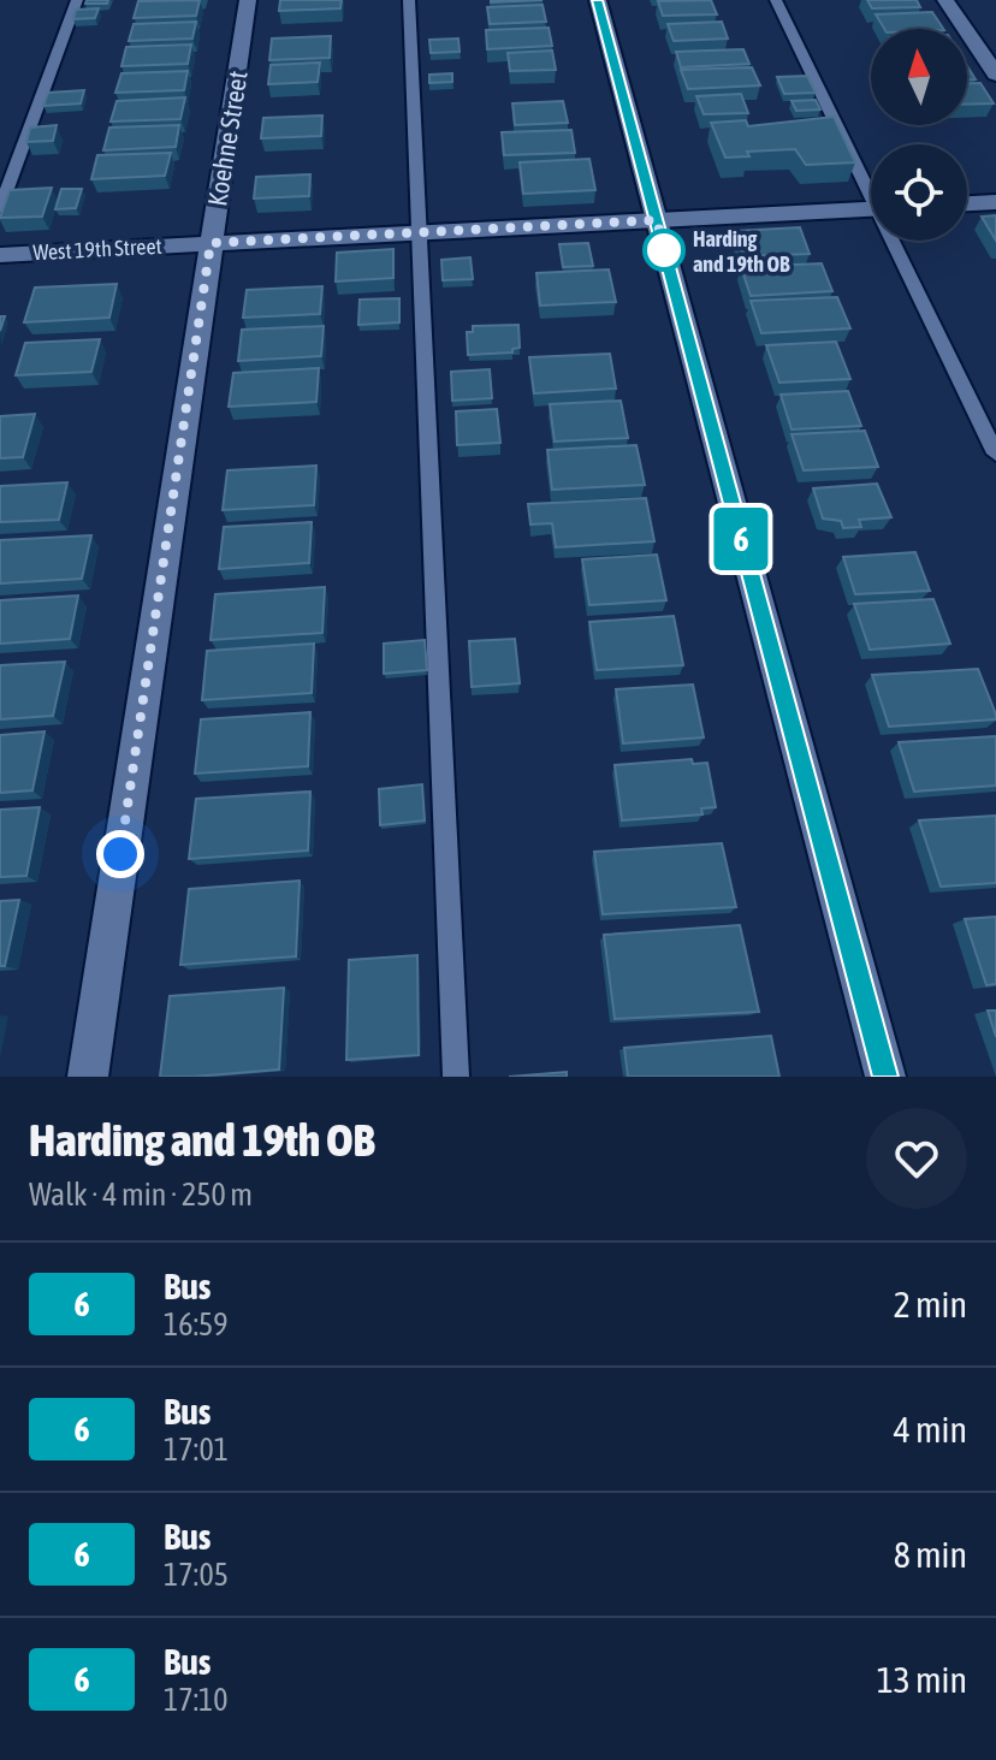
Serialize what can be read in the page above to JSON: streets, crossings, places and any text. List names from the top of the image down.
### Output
{
  "streets": {
    "street": ["Koehne Street", "West 19th Street"]
  },
  "crossings": [
    ["Koehne Street", "West 19th Street"]
  ],
  "places": ["Harding and 19th OB"],
  "lines": ["bus line 6"],
  "north": "top",
  "page": {
    "on_map": "6",
    "heading": ["Harding and 19th OB", "Walk · 4 min · 250 m"],
    "list": [
      {
        "mark": "6",
        "name": "Bus",
        "note": "16:59",
        "value": "2 min"
      },
      {
        "mark": "6",
        "name": "Bus",
        "note": "17:01",
        "value": "4 min"
      },
      {
        "mark": "6",
        "name": "Bus",
        "note": "17:05",
        "value": "8 min"
      },
      {
        "mark": "6",
        "name": "Bus",
        "note": "17:10",
        "value": "13 min"
      }
    ]
  }
}
